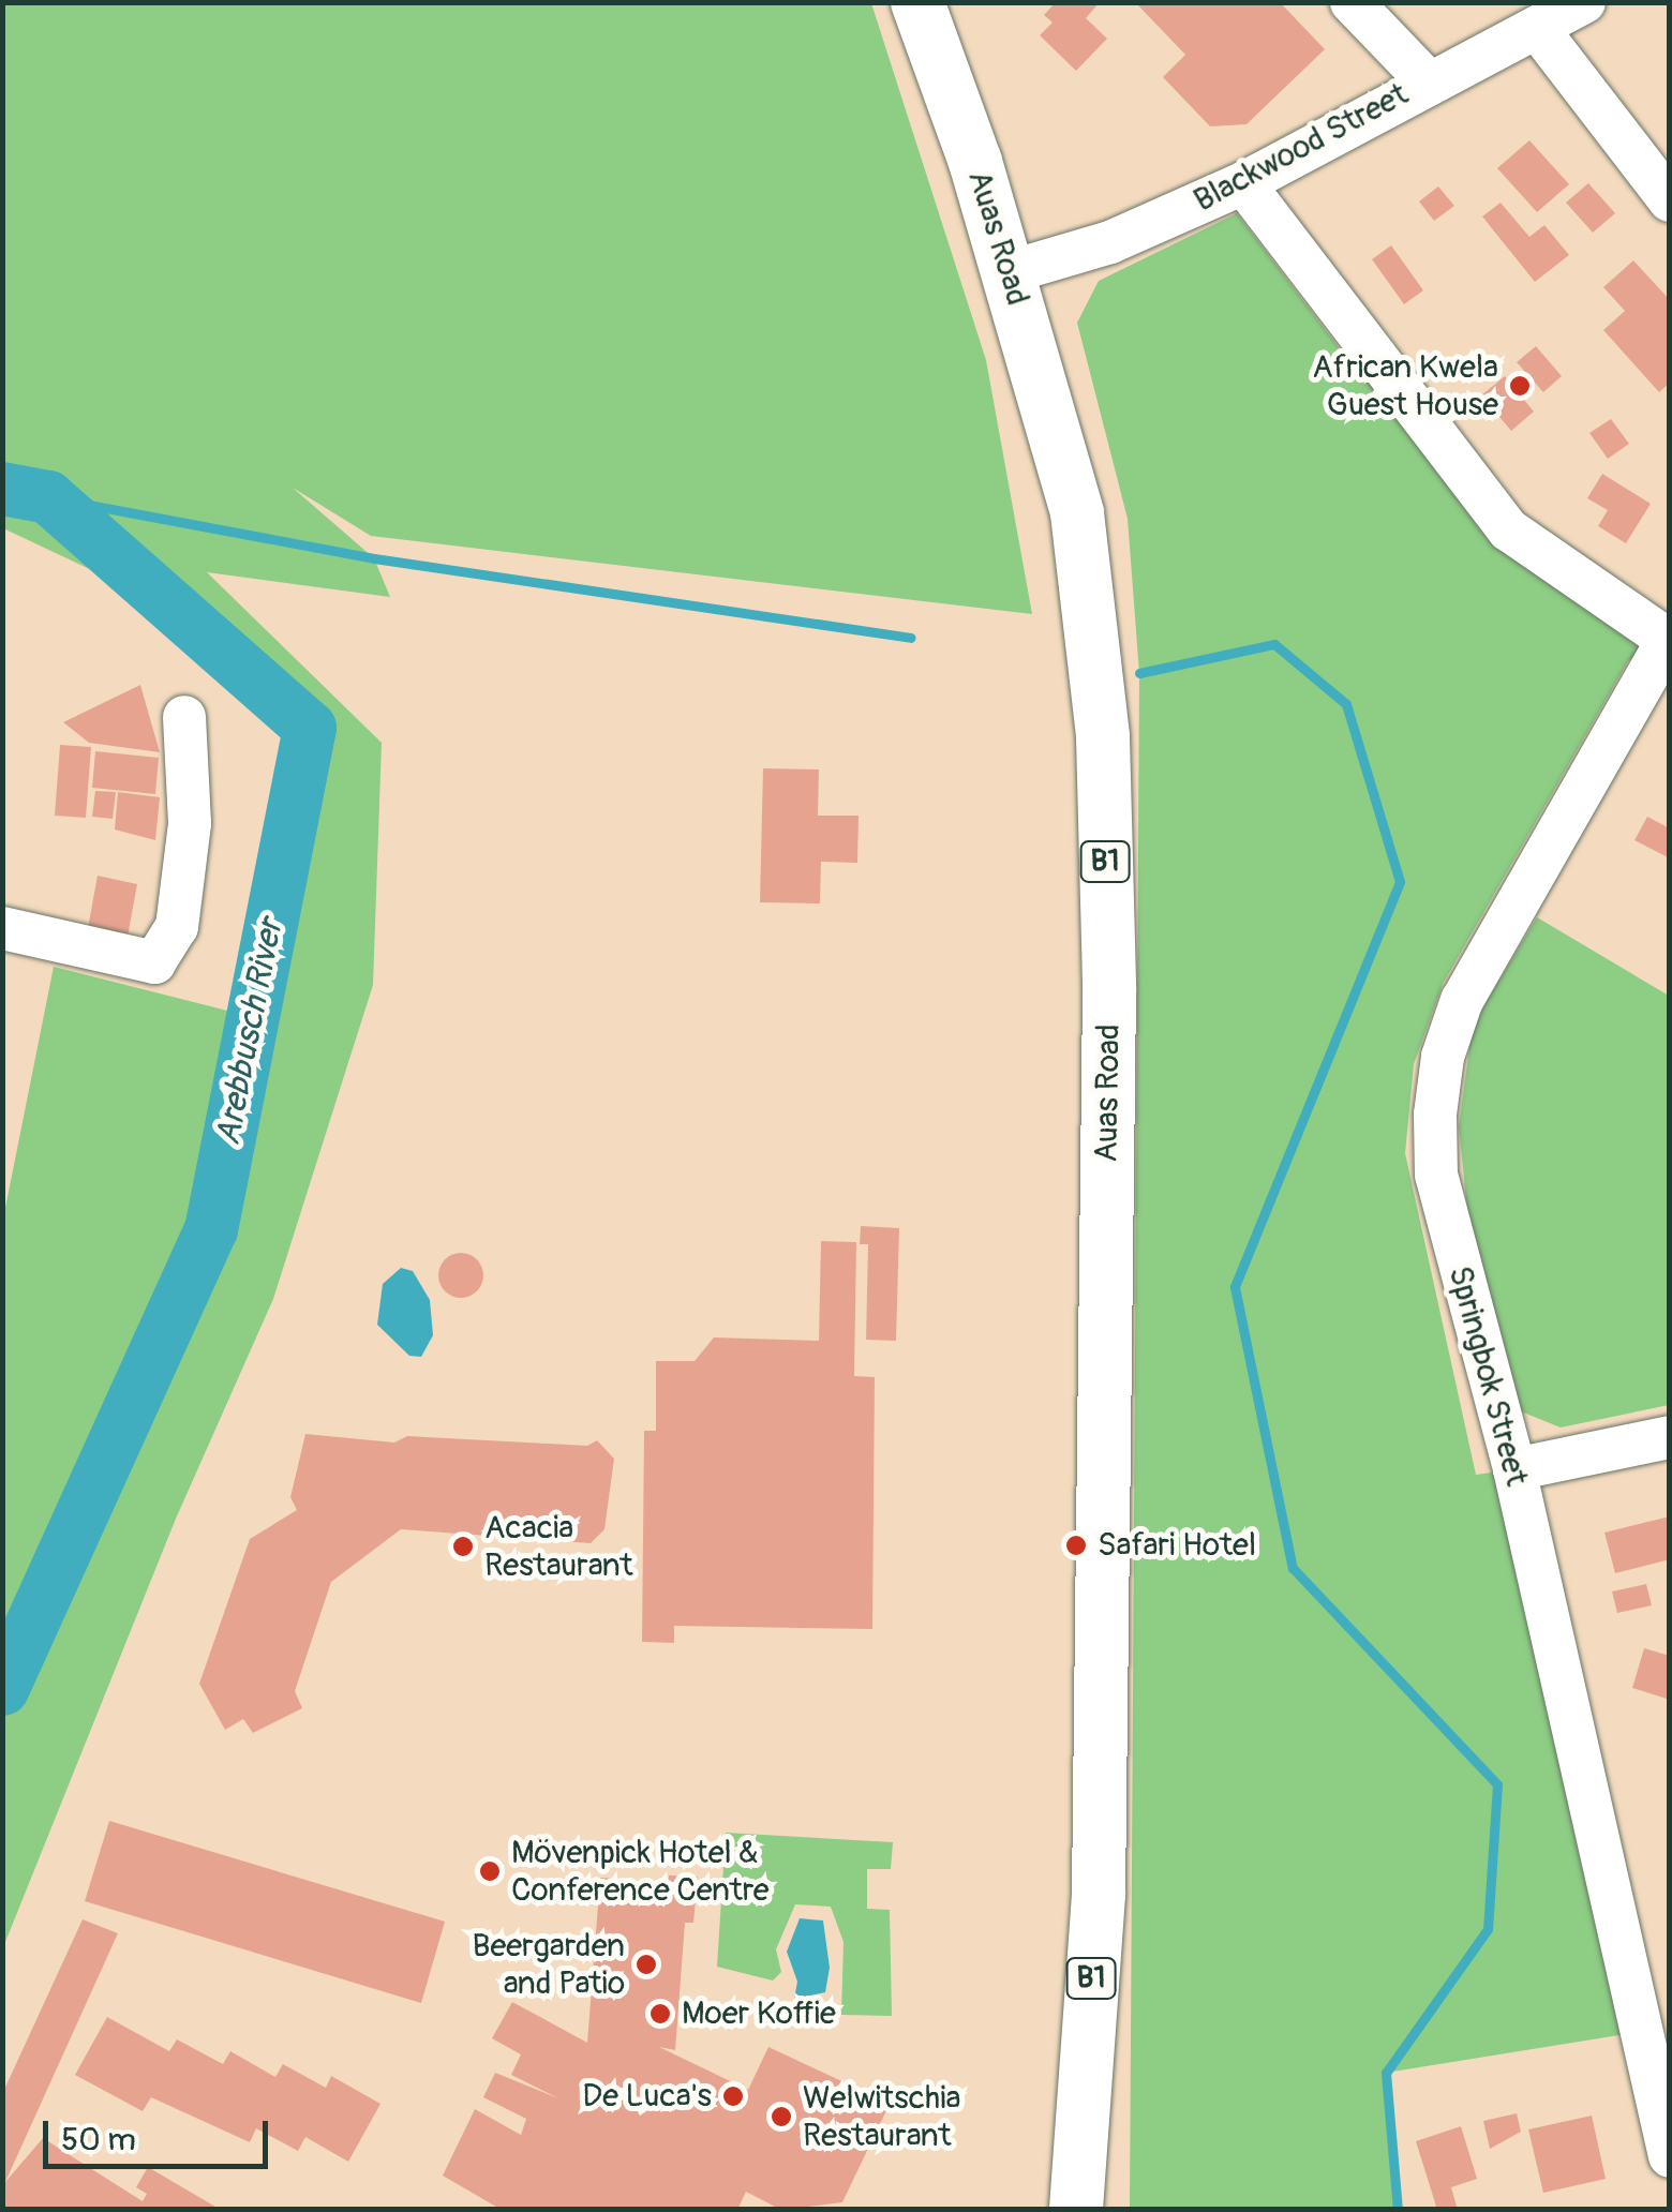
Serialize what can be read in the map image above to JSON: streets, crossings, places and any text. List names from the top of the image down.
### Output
{
  "streets": {
    "main road": ["Auas Road", "B1"],
    "street": ["Blackwood Street", "Springbok Street"]
  },
  "crossings": [
    ["Blackwood Street", "Auas Road"]
  ],
  "water": ["Arebbusch River"],
  "places": [
    "African Kwela Guest House",
    "Safari Hotel",
    "Acacia Restaurant",
    "Mövenpick Hotel & Conference Centre",
    "Beergarden and Patio",
    "Moer Koffie",
    "De Luca's",
    "Welwitschia Restaurant"
  ],
  "scale_bar": "50 m"
}
